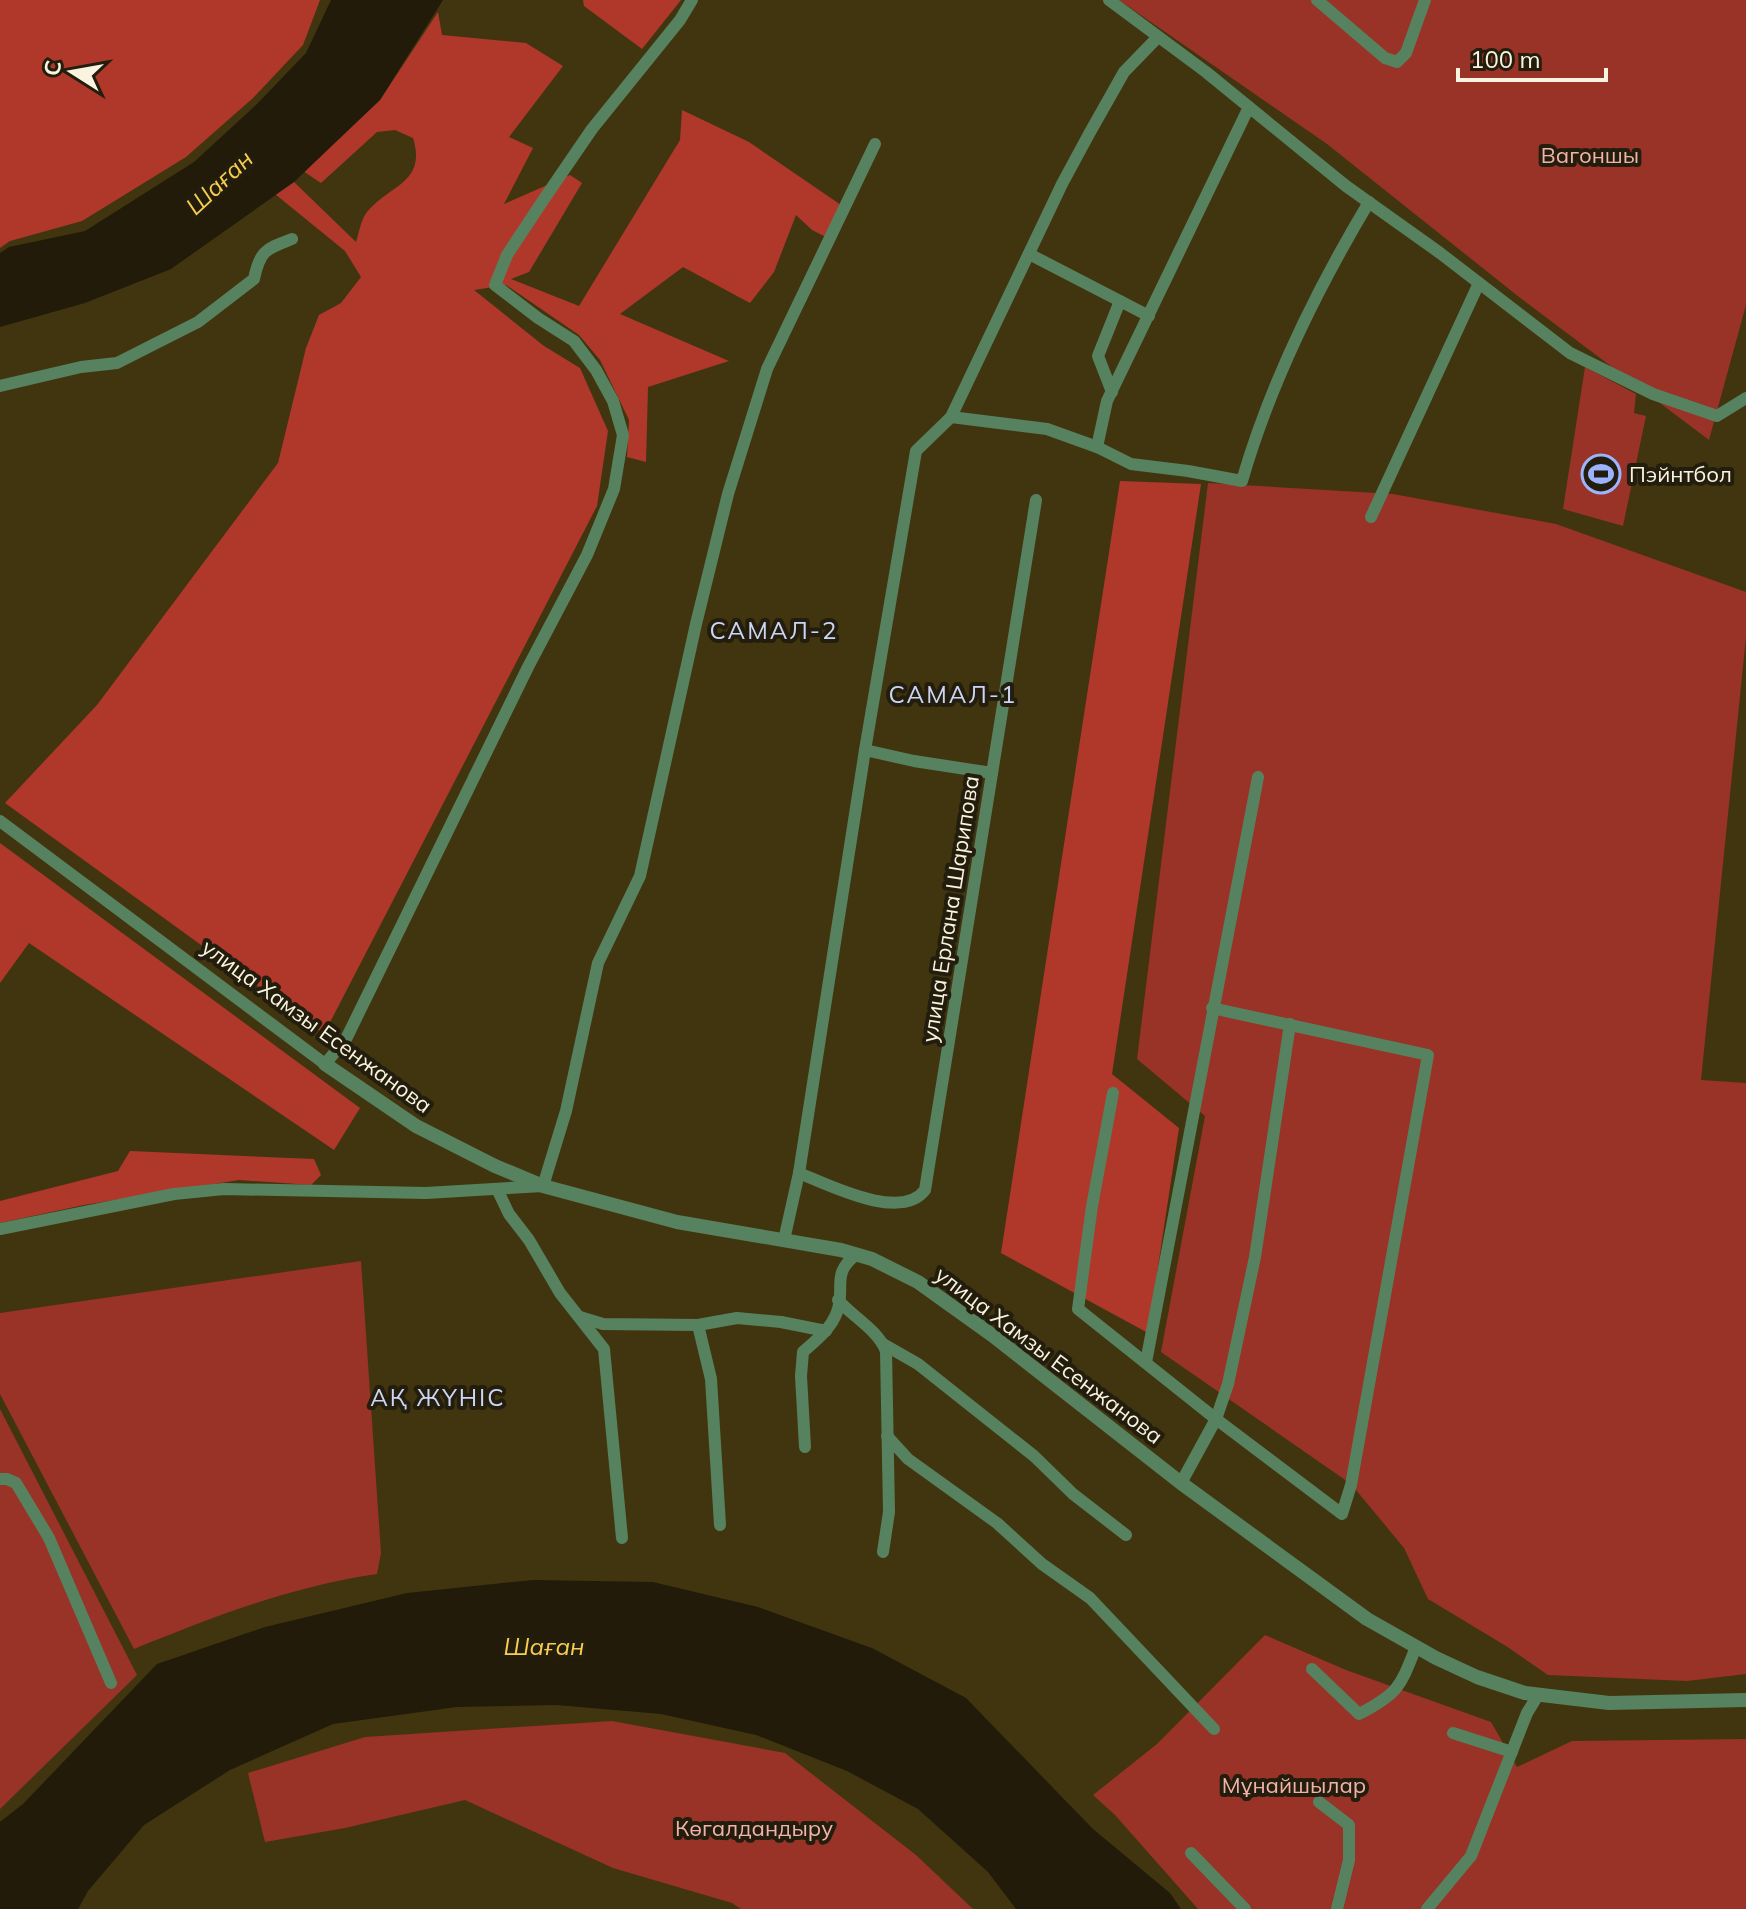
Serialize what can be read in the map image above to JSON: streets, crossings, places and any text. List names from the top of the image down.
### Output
{
  "streets": {
    "street": ["улица Ерлана Шарипова", "улица Хамзы Есенжанова"]
  },
  "districts": ["САМАЛ-2", "САМАЛ-1", "АҚ ЖҮНІС"],
  "water": ["Шаған"],
  "parks": ["Вагоншы", "Мұнайшылар", "Көгалдандыру"],
  "places": {
    "sports": ["Пэйнтбол"]
  },
  "scale_bar": "100 m",
  "north": "left"
}
